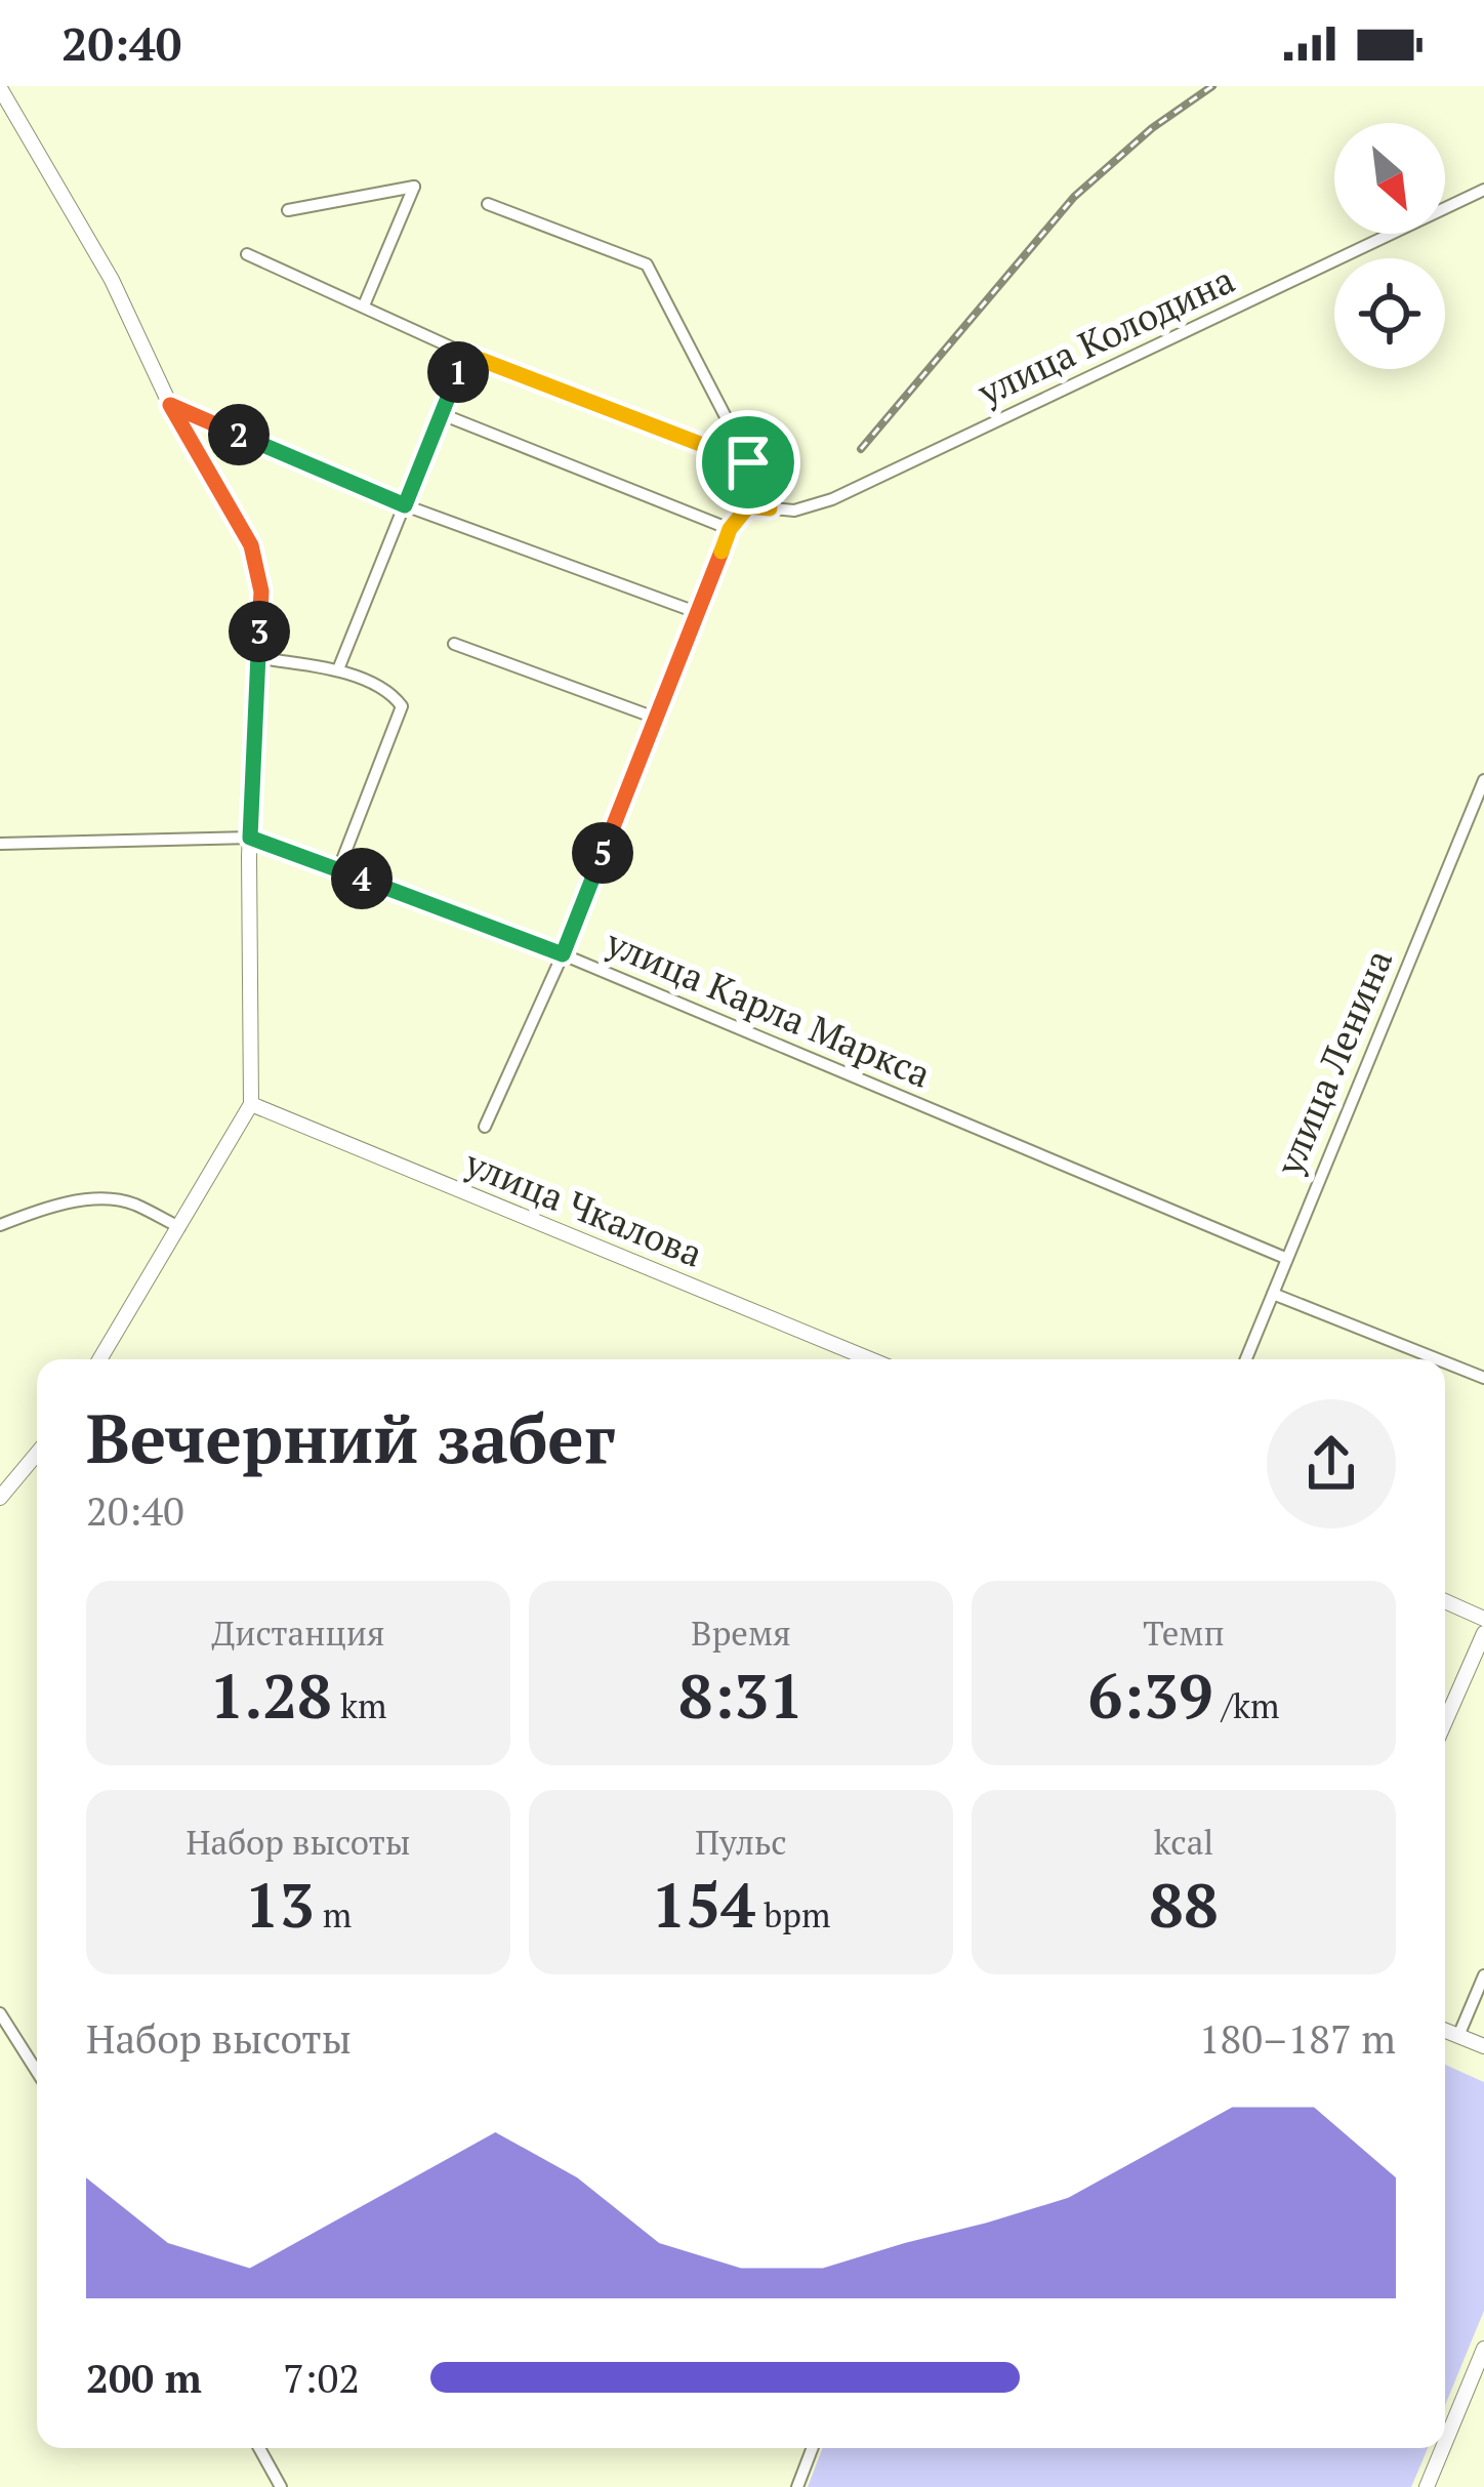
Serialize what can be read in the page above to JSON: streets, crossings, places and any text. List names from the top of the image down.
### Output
{
  "streets": {
    "street": [
      "улица Колодина",
      "улица Карла Маркса",
      "улица Ленина",
      "улица Чкалова"
    ]
  },
  "crossings": [
    ["улица Карла Маркса", "улица Ленина"]
  ],
  "north": "bottom right",
  "page": {
    "status": "20:40",
    "pins": [
      "1",
      "2",
      "3",
      "5",
      "4"
    ],
    "heading": ["Вечерний забег", "20:40"],
    "stats": [
      ["Дистанция", "1.28 km"],
      ["Время", "8:31"],
      ["Темп", "6:39 /km"],
      ["Набор высоты", "13 m"],
      ["Пульс", "154 bpm"],
      ["kcal", "88"]
    ],
    "chart": ["Набор высоты", "180–187 m"],
    "list": [
      {
        "name": "200 m",
        "note": "7:02"
      }
    ]
  }
}
